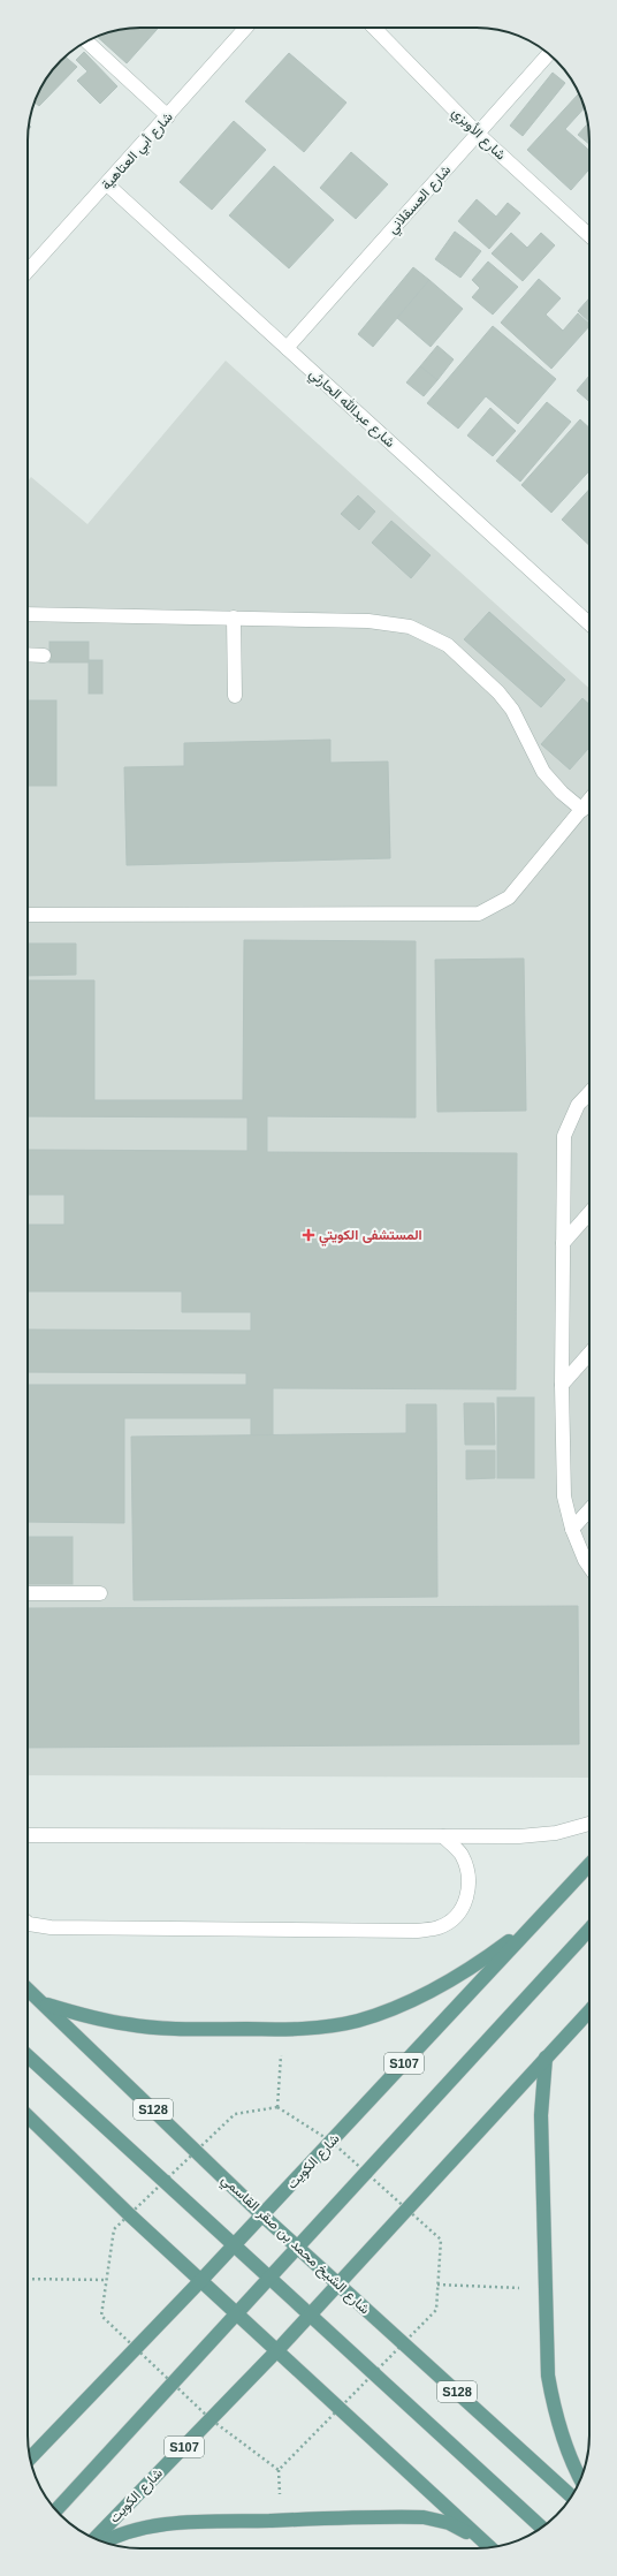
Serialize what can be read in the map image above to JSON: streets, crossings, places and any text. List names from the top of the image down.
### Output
{
  "streets": {
    "main road": [
      "S107",
      "S128",
      "شارع الكويت",
      "شارع الشيخ محمد بن صقر القاسمي"
    ],
    "street": [
      "شارع الأوبزي",
      "شارع أبي العتاهية",
      "شارع العسقلاني",
      "شارع عبدالله الحارثي"
    ]
  },
  "crossings": [
    ["شارع الأوبزي", "شارع العسقلاني"],
    ["شارع أبي العتاهية", "شارع عبدالله الحارثي"],
    ["شارع العسقلاني", "شارع عبدالله الحارثي"],
    ["شارع الكويت", "شارع الشيخ محمد بن صقر القاسمي"]
  ],
  "places": {
    "health": ["المستشفى الكويتي"]
  }
}
